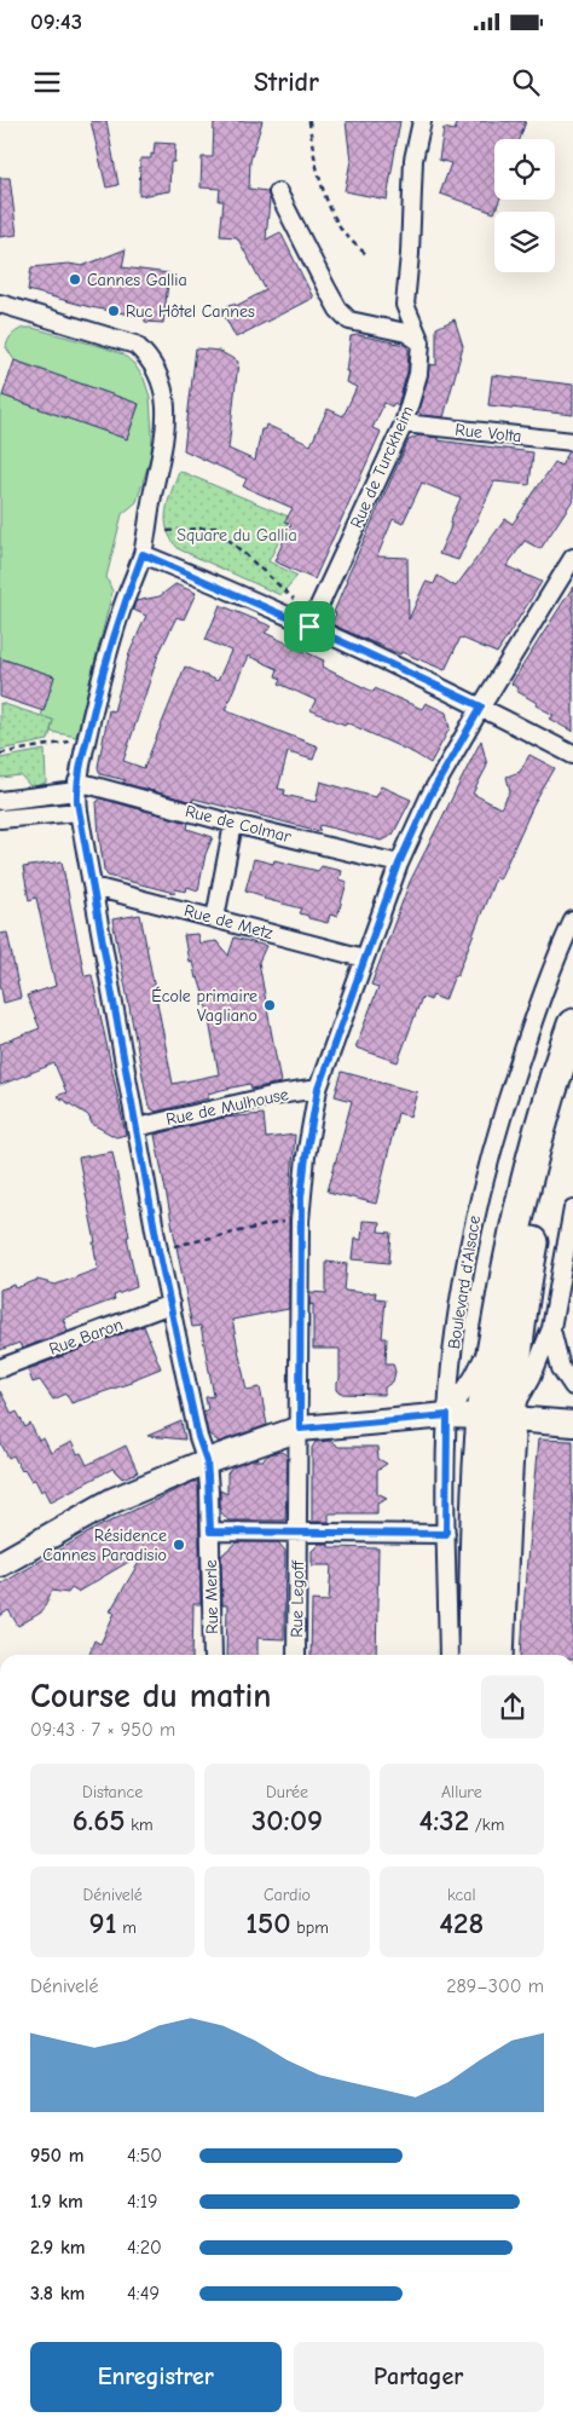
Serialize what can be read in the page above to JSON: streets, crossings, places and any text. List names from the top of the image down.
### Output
{
  "streets": {
    "street": [
      "Rue Volta",
      "Rue de Turckheim",
      "Rue de Colmar",
      "Rue de Metz",
      "Rue de Mulhouse",
      "Boulevard d'Alsace",
      "Rue Baron",
      "Rue Merle",
      "Rue Legoff"
    ]
  },
  "crossings": [
    ["Rue Volta", "Rue de Turckheim"],
    ["Rue de Colmar", "Rue Merle"],
    ["Rue de Colmar", "Rue Legoff"],
    ["Rue de Metz", "Rue Merle"],
    ["Rue de Metz", "Rue Legoff"],
    ["Rue de Mulhouse", "Rue Merle"],
    ["Rue de Mulhouse", "Rue Legoff"],
    ["Rue Baron", "Rue Merle"]
  ],
  "parks": ["Square du Gallia"],
  "places": [
    "Cannes Gallia",
    "Ruc Hôtel Cannes",
    "École primaire Vagliano",
    "Résidence Cannes Paradisio"
  ],
  "page": {
    "status": "09:43",
    "header": "Stridr",
    "heading": ["Course du matin", "09:43 · 7 × 950 m"],
    "stats": [
      ["Distance", "6.65 km"],
      ["Durée", "30:09"],
      ["Allure", "4:32 /km"],
      ["Dénivelé", "91 m"],
      ["Cardio", "150 bpm"],
      ["kcal", "428"]
    ],
    "chart": ["Dénivelé", "289–300 m"],
    "list": [
      {
        "name": "950 m",
        "note": "4:50"
      },
      {
        "name": "1.9 km",
        "note": "4:19"
      },
      {
        "name": "2.9 km",
        "note": "4:20"
      },
      {
        "name": "3.8 km",
        "note": "4:49"
      }
    ],
    "buttons": ["Enregistrer", "Partager"]
  }
}
